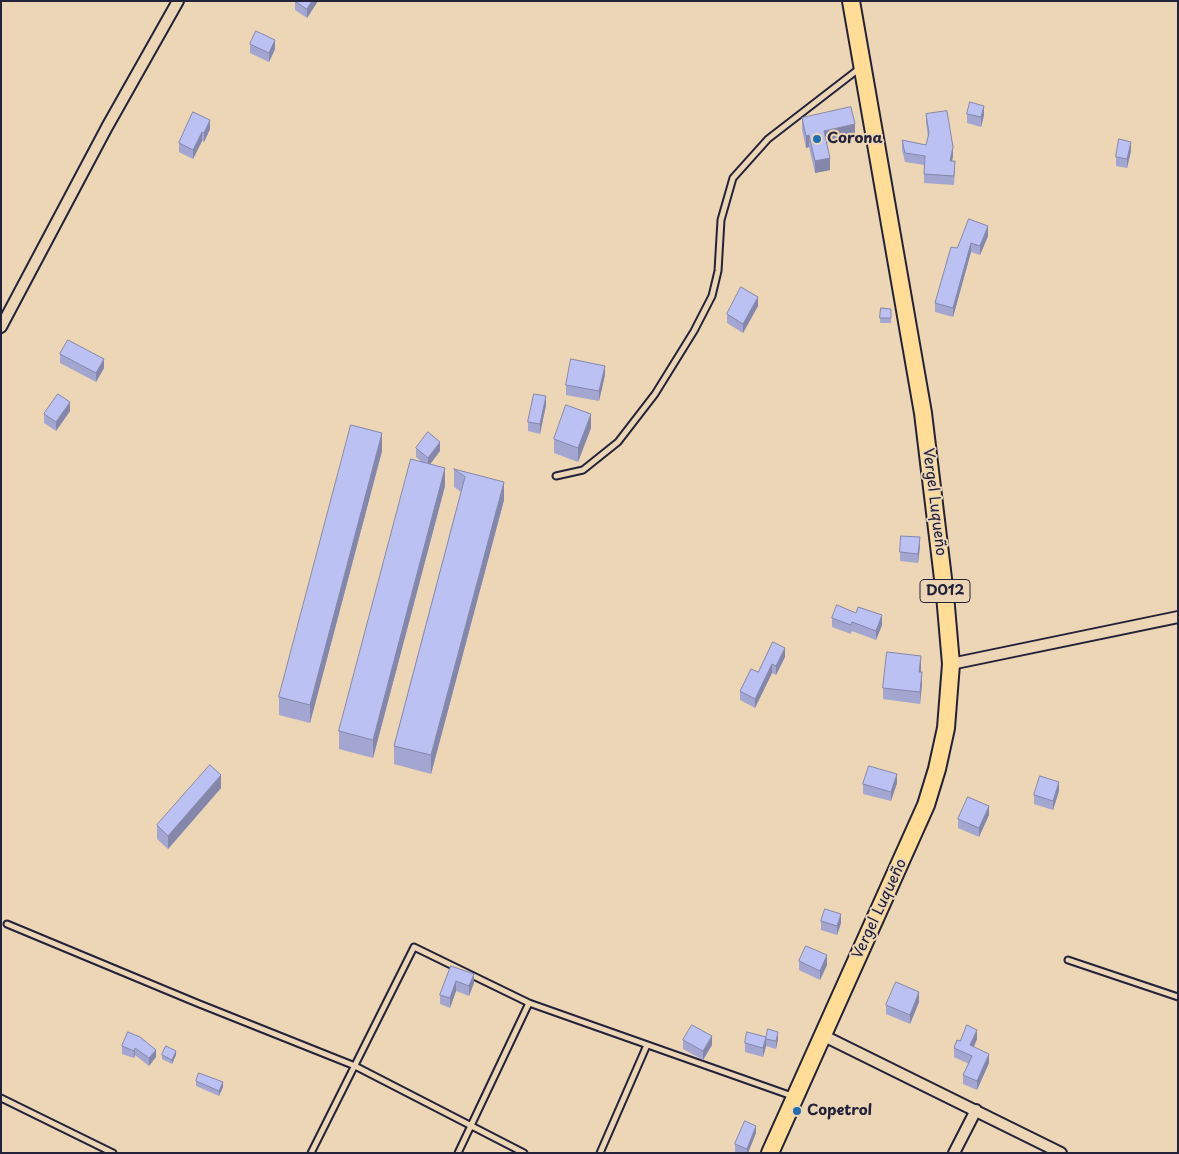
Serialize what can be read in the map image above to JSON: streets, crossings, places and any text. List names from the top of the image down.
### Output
{
  "streets": {
    "main road": ["Vergel Luqueño", "D012"]
  },
  "places": ["Corona", "Copetrol"]
}
